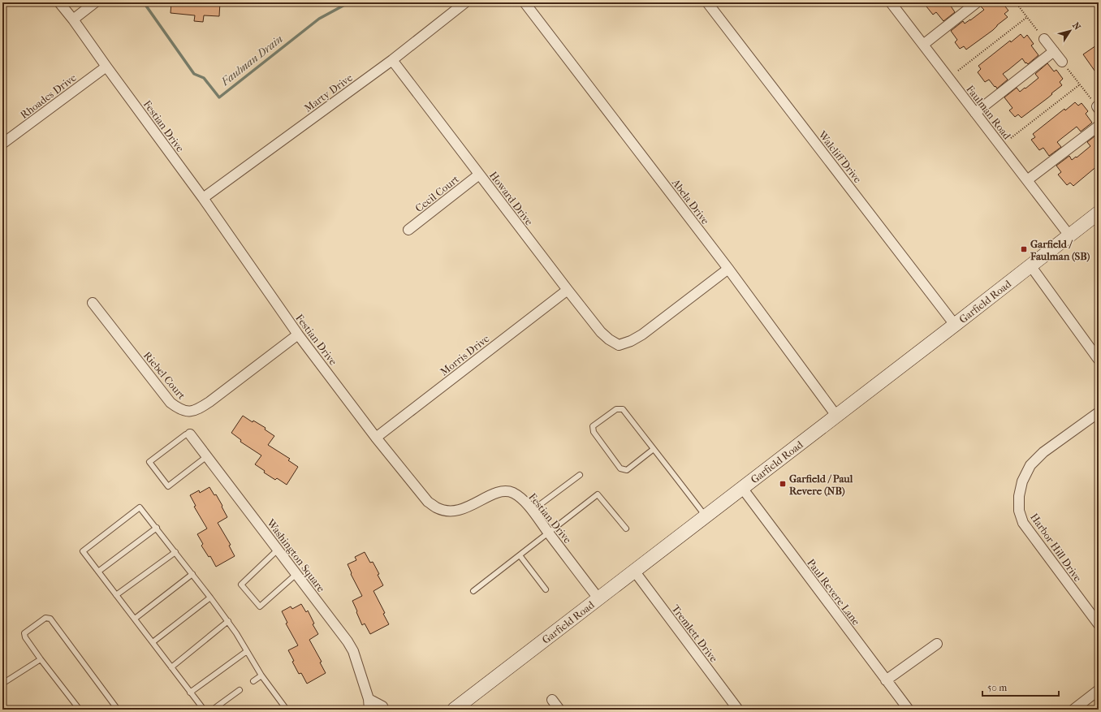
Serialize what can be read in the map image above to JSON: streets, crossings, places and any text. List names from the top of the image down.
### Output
{
  "streets": {
    "main road": ["Garfield Road"],
    "street": [
      "Marty Drive",
      "Rhoades Drive",
      "Faulman Road",
      "Festian Drive",
      "Walcliff Drive",
      "Cecil Court",
      "Howard Drive",
      "Abela Drive",
      "Morris Drive",
      "Riebel Court",
      "Harbor Hill Drive",
      "Washington Square",
      "Paul Revere Lane",
      "Tremlett Drive"
    ]
  },
  "crossings": [
    ["Marty Drive", "Festian Drive"],
    ["Marty Drive", "Howard Drive"],
    ["Rhoades Drive", "Festian Drive"],
    ["Faulman Road", "Garfield Road"],
    ["Festian Drive", "Garfield Road"],
    ["Festian Drive", "Morris Drive"],
    ["Festian Drive", "Riebel Court"],
    ["Walcliff Drive", "Garfield Road"],
    ["Cecil Court", "Howard Drive"],
    ["Howard Drive", "Abela Drive"],
    ["Howard Drive", "Morris Drive"],
    ["Abela Drive", "Garfield Road"],
    ["Garfield Road", "Paul Revere Lane"],
    ["Garfield Road", "Tremlett Drive"]
  ],
  "water": ["Faulman Drain"],
  "places": {
    "transit": ["Garfield / Faulman (SB)", "Garfield / Paul Revere (NB)"]
  },
  "scale_bar": "50 m",
  "north": "top right"
}
